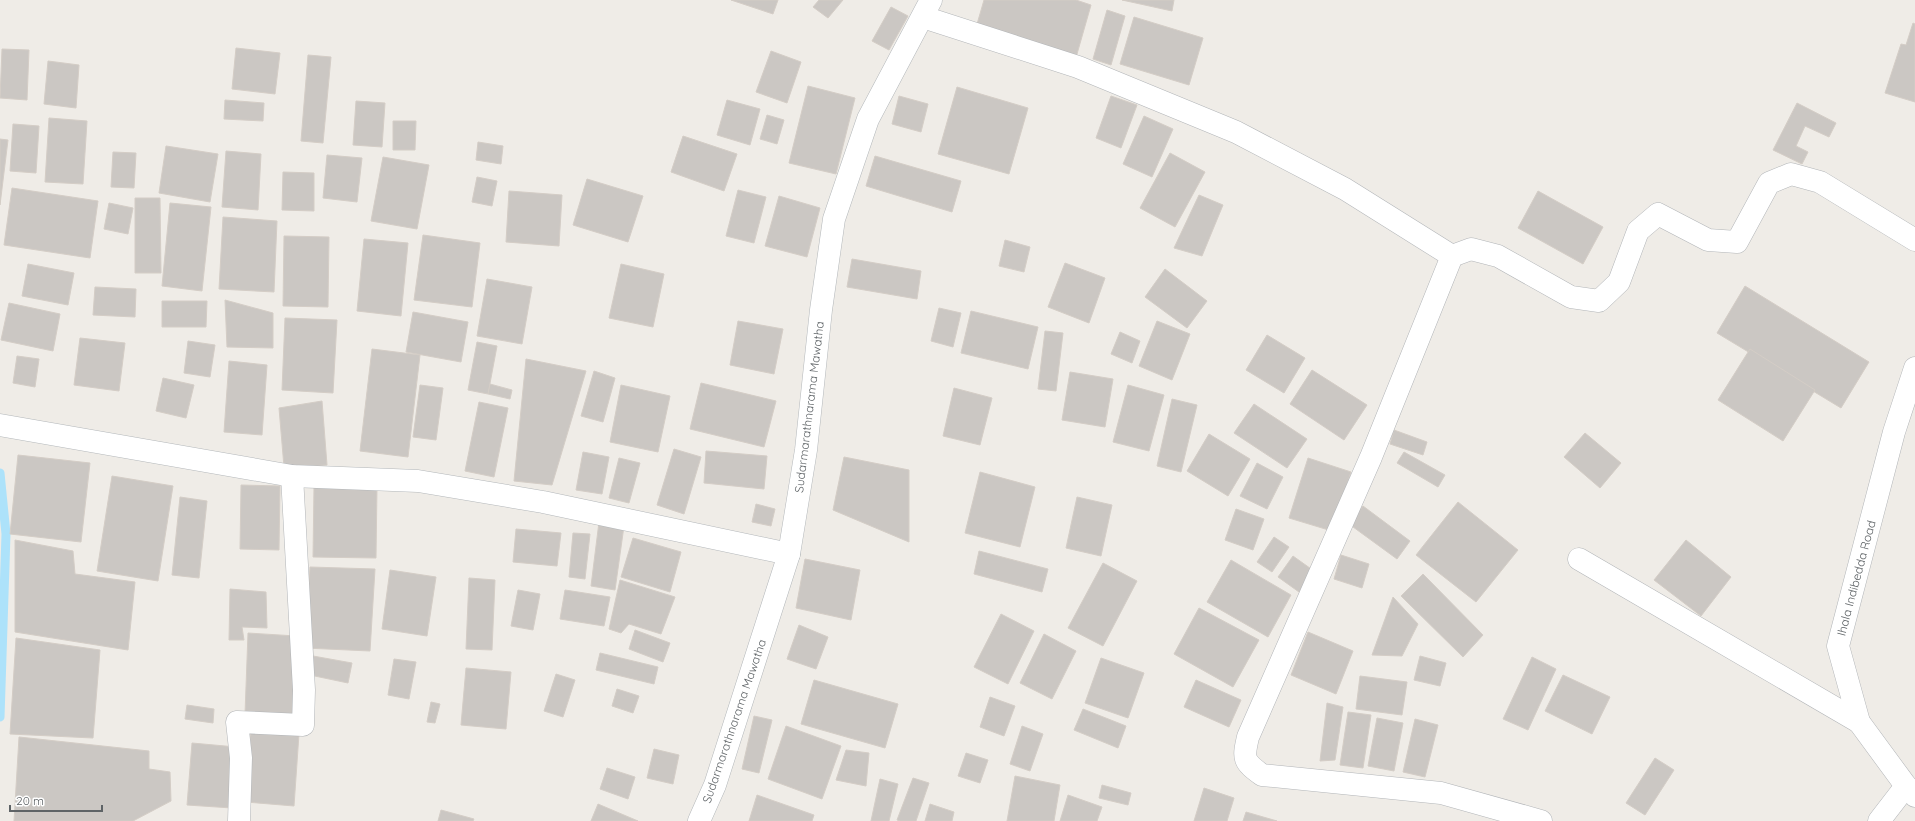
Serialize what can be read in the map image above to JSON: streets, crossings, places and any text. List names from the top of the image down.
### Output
{
  "streets": {
    "street": ["Sudarmarathnarama Mawatha", "Ihala Indibedda Road"]
  },
  "scale_bar": "20 m"
}
